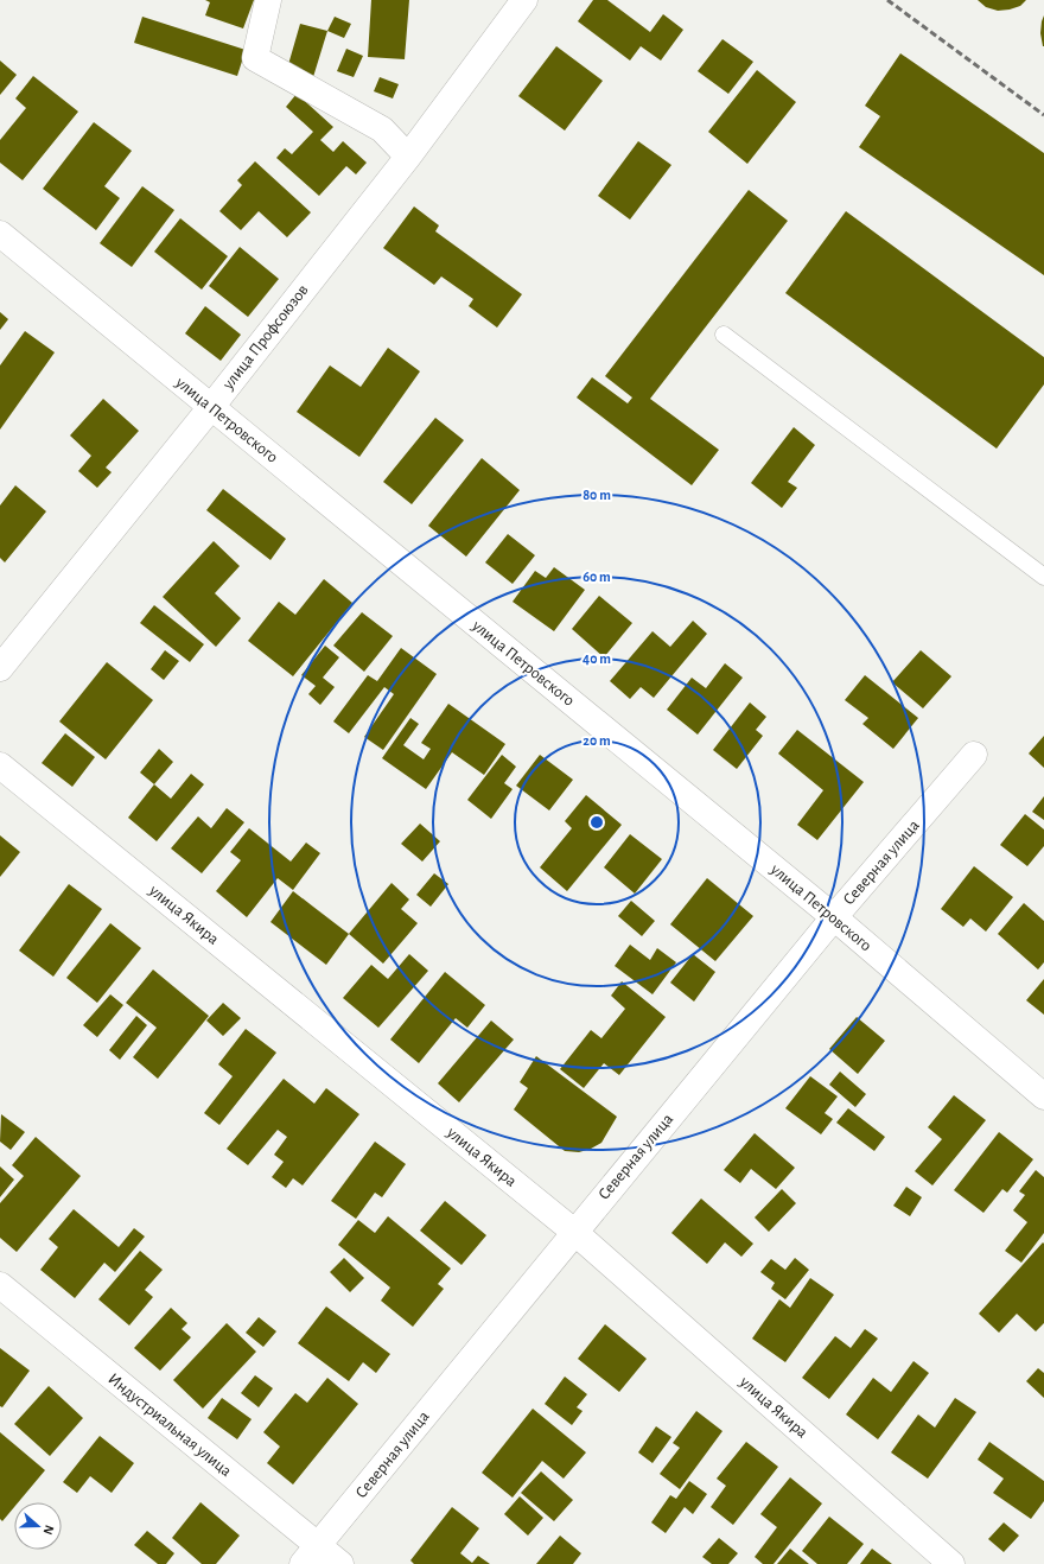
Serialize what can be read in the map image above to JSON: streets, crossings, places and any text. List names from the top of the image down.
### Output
{
  "streets": {
    "street": [
      "улица Профсоюзов",
      "улица Петровского",
      "Северная улица",
      "улица Якира",
      "Индустриальная улица"
    ]
  },
  "crossings": [
    ["улица Профсоюзов", "улица Петровского"],
    ["улица Петровского", "Северная улица"],
    ["Северная улица", "улица Якира"],
    ["Северная улица", "Индустриальная улица"]
  ],
  "north": "right",
  "rings": [
    "80 m",
    "60 m",
    "40 m",
    "20 m"
  ]
}
